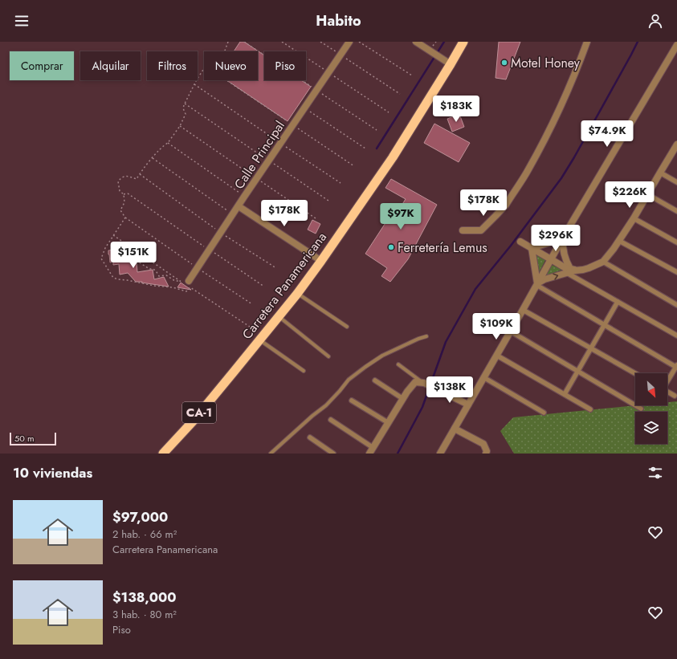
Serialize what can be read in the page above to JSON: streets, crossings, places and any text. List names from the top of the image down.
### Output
{
  "streets": {
    "highway": ["Carretera Panamericana", "CA-1"],
    "street": ["Calle Principal"]
  },
  "places": ["Motel Honey", "Ferretería Lemus"],
  "scale_bar": "50 m",
  "north": "bottom right",
  "page": {
    "header": "Habito",
    "chip": [
      "Comprar",
      "Alquilar",
      "Filtros",
      "Nuevo",
      "Piso"
    ],
    "price": [
      "$183K",
      "$74.9K",
      "$226K",
      "$178K",
      "$178K",
      "$97K",
      "$296K",
      "$151K",
      "$109K",
      "$138K"
    ],
    "scale": "50 m",
    "heading": "10 viviendas",
    "list": [
      {
        "name": "$97,000",
        "note": "2 hab. · 66 m² · Carretera Panamericana"
      },
      {
        "name": "$138,000",
        "note": "3 hab. · 80 m² · Piso"
      }
    ]
  }
}
